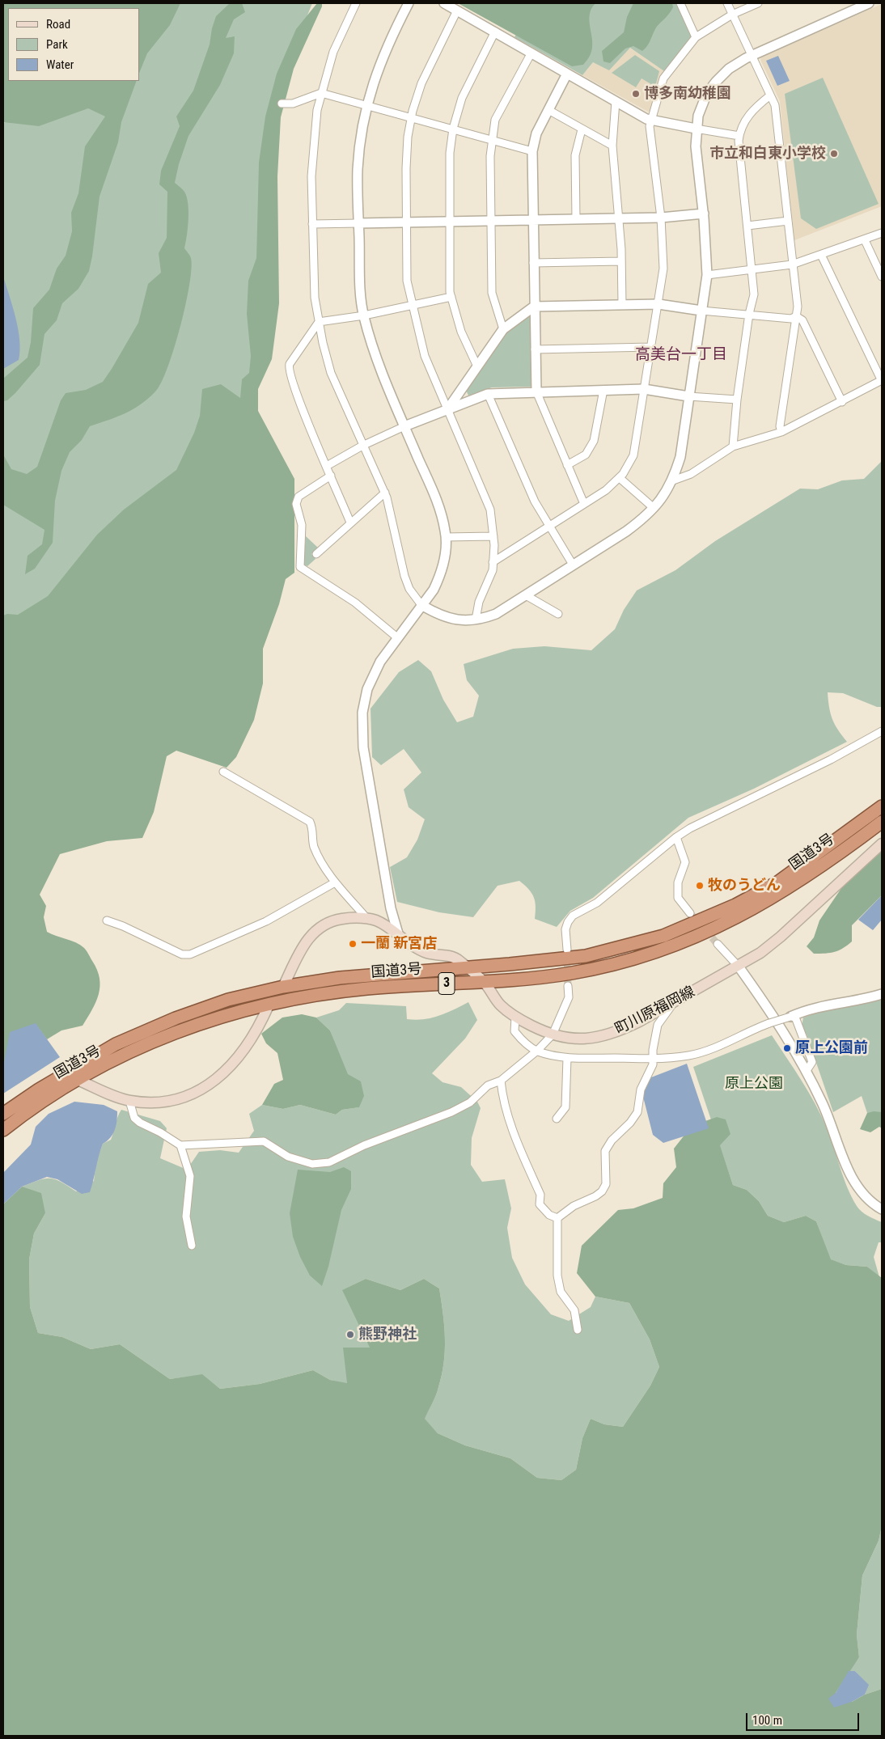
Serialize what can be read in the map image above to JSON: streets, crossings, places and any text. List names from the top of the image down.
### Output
{
  "streets": {
    "highway": ["国道3号", "3"],
    "main road": ["町川原福岡線"]
  },
  "crossings": [
    ["国道3号", "町川原福岡線"]
  ],
  "districts": ["高美台一丁目"],
  "parks": ["原上公園"],
  "places": [
    "博多南幼稚園",
    "市立和白東小学校",
    "牧のうどん",
    "一蘭 新宮店",
    "原上公園前",
    "熊野神社"
  ],
  "legend": ["Road", "Park", "Water"],
  "scale_bar": "100 m"
}
